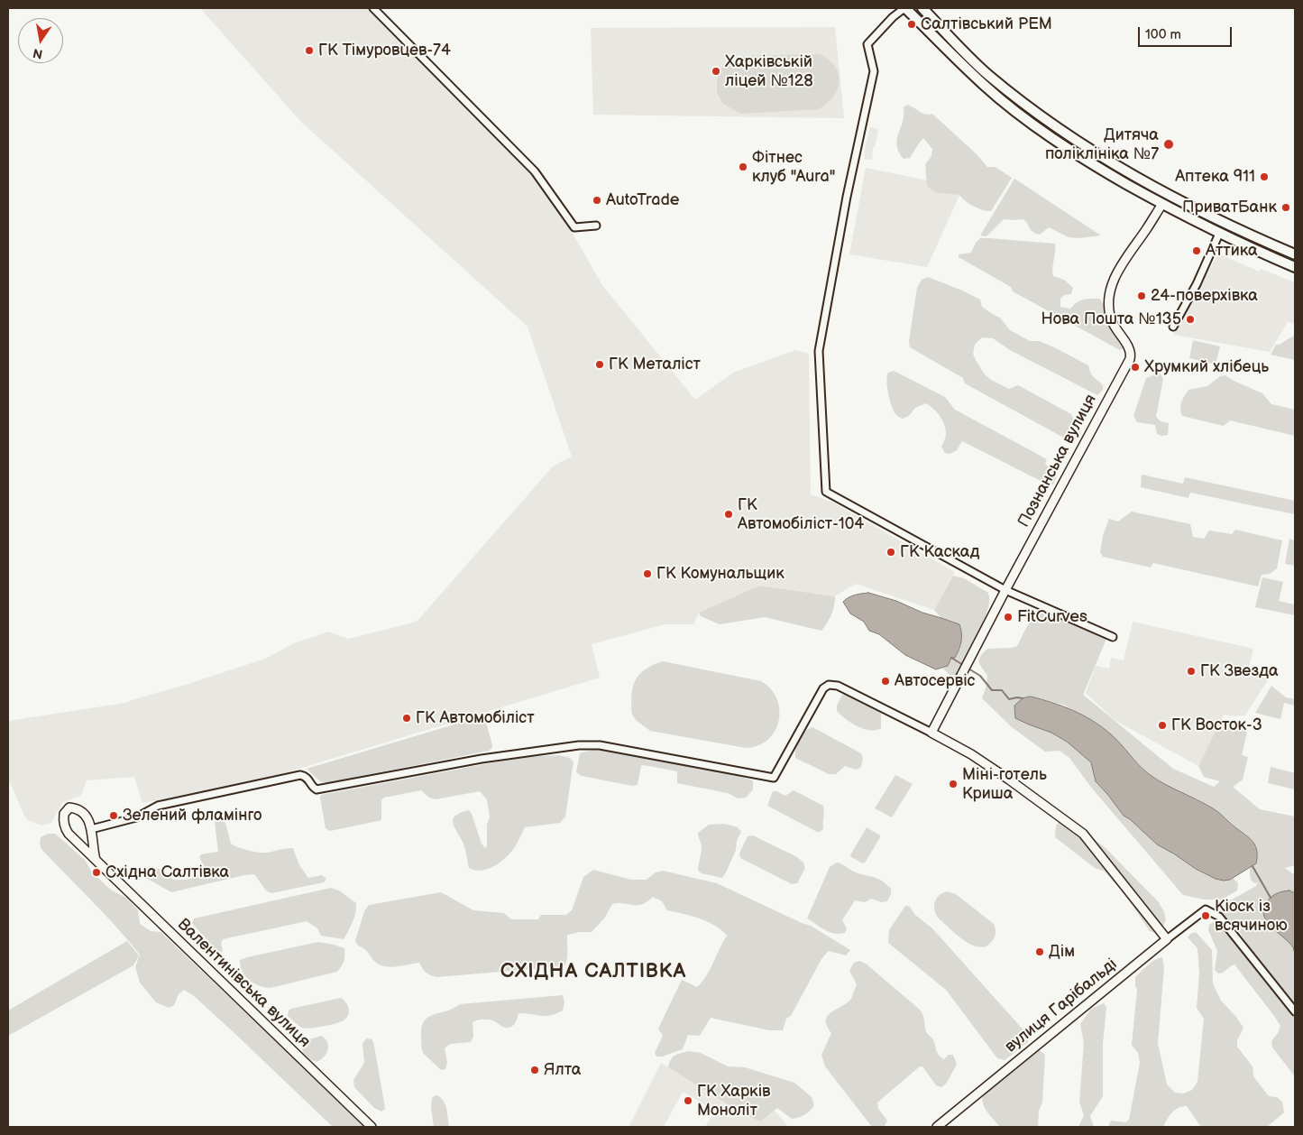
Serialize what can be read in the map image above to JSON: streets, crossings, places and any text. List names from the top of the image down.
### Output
{
  "streets": {
    "street": ["Познанська вулиця", "Валентинівська вулиця", "вулиця Гарібальді"]
  },
  "districts": ["СХІДНА САЛТІВКА"],
  "places": [
    "Салтівський РЕМ",
    "ГК Тімуровцев-74",
    "Харківській ліцей №128",
    "Дитяча поліклініка №7",
    "Фітнес клуб \"Aura\"",
    "Аптека 911",
    "AutoTrade",
    "ПриватБанк",
    "Аттика",
    "24-поверхівка",
    "Нова Пошта №135",
    "ГК Металіст",
    "Хрумкий хлібець",
    "ГК Автомобіліст-104",
    "ГК Каскад",
    "ГК Комунальщик",
    "FitCurves",
    "ГК Звезда",
    "Автосервіс",
    "ГК Автомобіліст",
    "ГК Восток-3",
    "Міні-готель Криша",
    "Зелений фламінго",
    "Східна Cалтівка",
    "Кіоск із всячиною",
    "Дім",
    "Ялта",
    "ГК Харків Моноліт"
  ],
  "scale_bar": "100 m",
  "north": "bottom"
}
